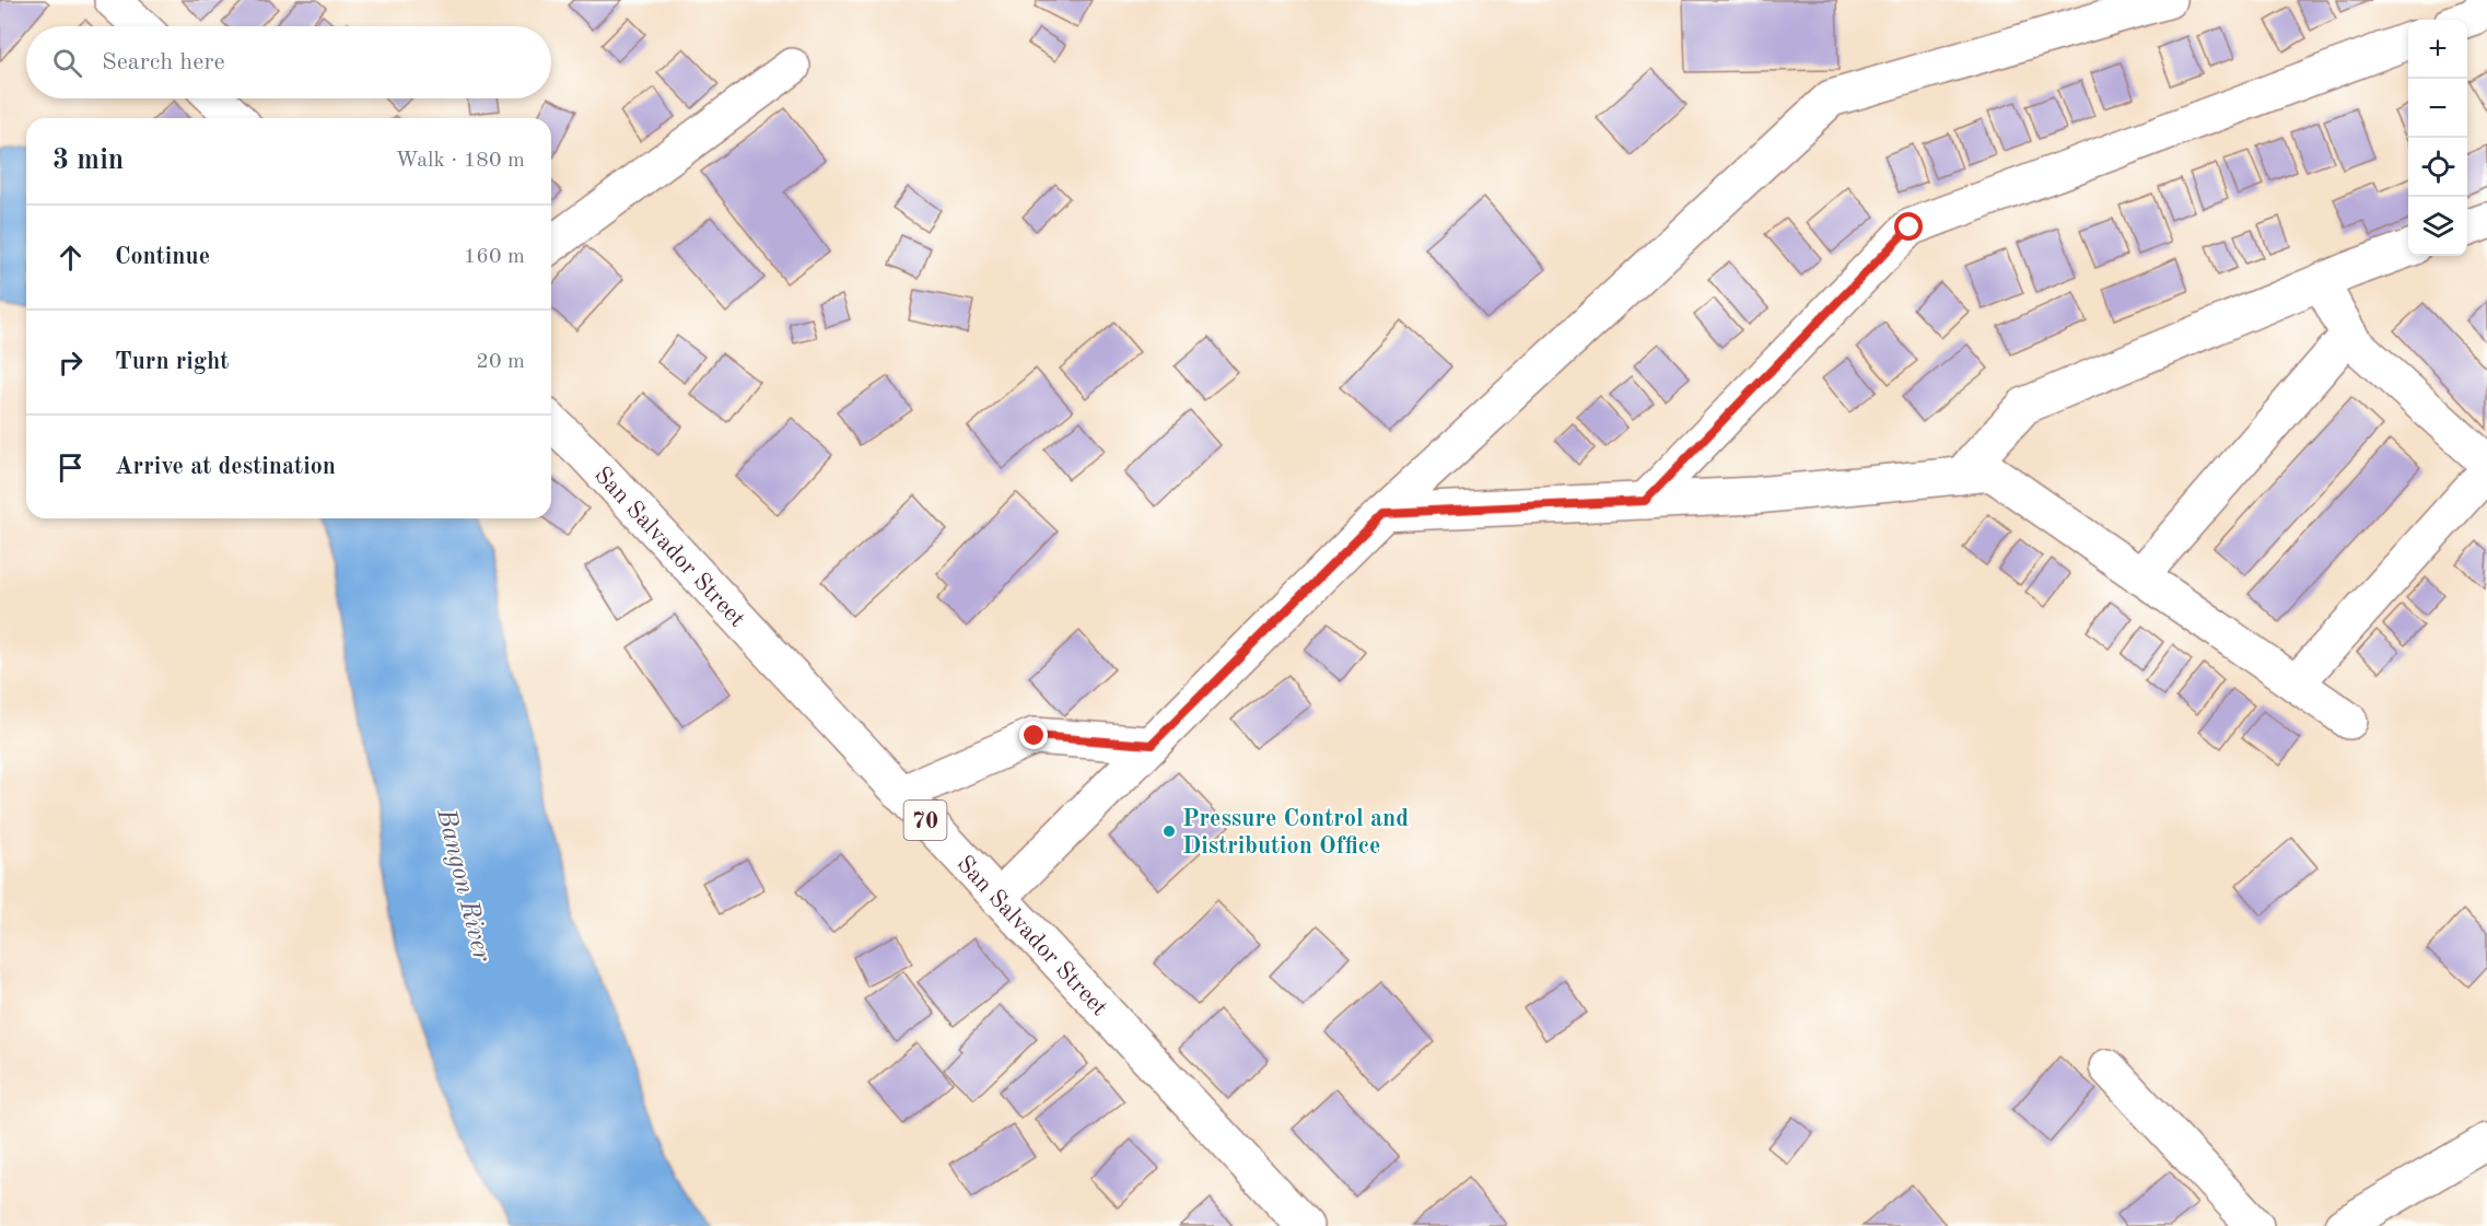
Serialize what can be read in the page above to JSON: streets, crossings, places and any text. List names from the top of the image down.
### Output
{
  "streets": {
    "main road": ["San Salvador Street", "70"]
  },
  "water": ["Bangon River"],
  "places": ["Pressure Control and Distribution Office"],
  "page": {
    "map_buttons": ["+", "−"],
    "search": "Search here",
    "heading": ["3 min", "Walk · 180 m"],
    "list": [
      ["Continue", "160 m"],
      ["Turn right", "20 m"],
      "Arrive at destination"
    ]
  }
}
